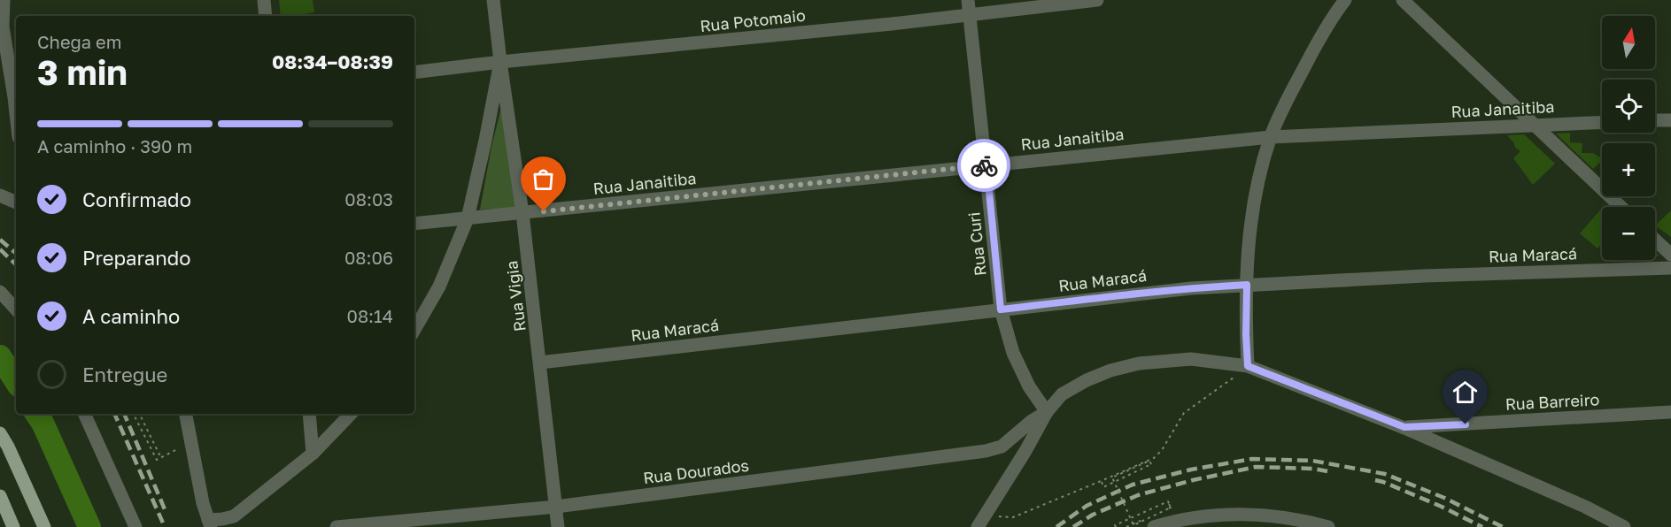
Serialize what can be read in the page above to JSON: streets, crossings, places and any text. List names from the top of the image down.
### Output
{
  "streets": {
    "street": [
      "Rua Potomaio",
      "Rua Janaitiba",
      "Rua Curi",
      "Rua Maracá",
      "Rua Vigia",
      "Rua Barreiro",
      "Rua Dourados"
    ]
  },
  "crossings": [
    ["Rua Potomaio", "Rua Curi"],
    ["Rua Potomaio", "Rua Vigia"],
    ["Rua Janaitiba", "Rua Curi"],
    ["Rua Janaitiba", "Rua Vigia"],
    ["Rua Curi", "Rua Maracá"],
    ["Rua Curi", "Rua Dourados"],
    ["Rua Maracá", "Rua Vigia"],
    ["Rua Vigia", "Rua Dourados"]
  ],
  "north": "top",
  "page": {
    "map_buttons": ["+", "−"],
    "heading": ["3 min", "Chega em", "08:34–08:39"],
    "bar": "A caminho · 390 m",
    "list": [
      ["Confirmado", "08:03"],
      ["Preparando", "08:06"],
      ["A caminho", "08:14"],
      "Entregue"
    ]
  }
}
